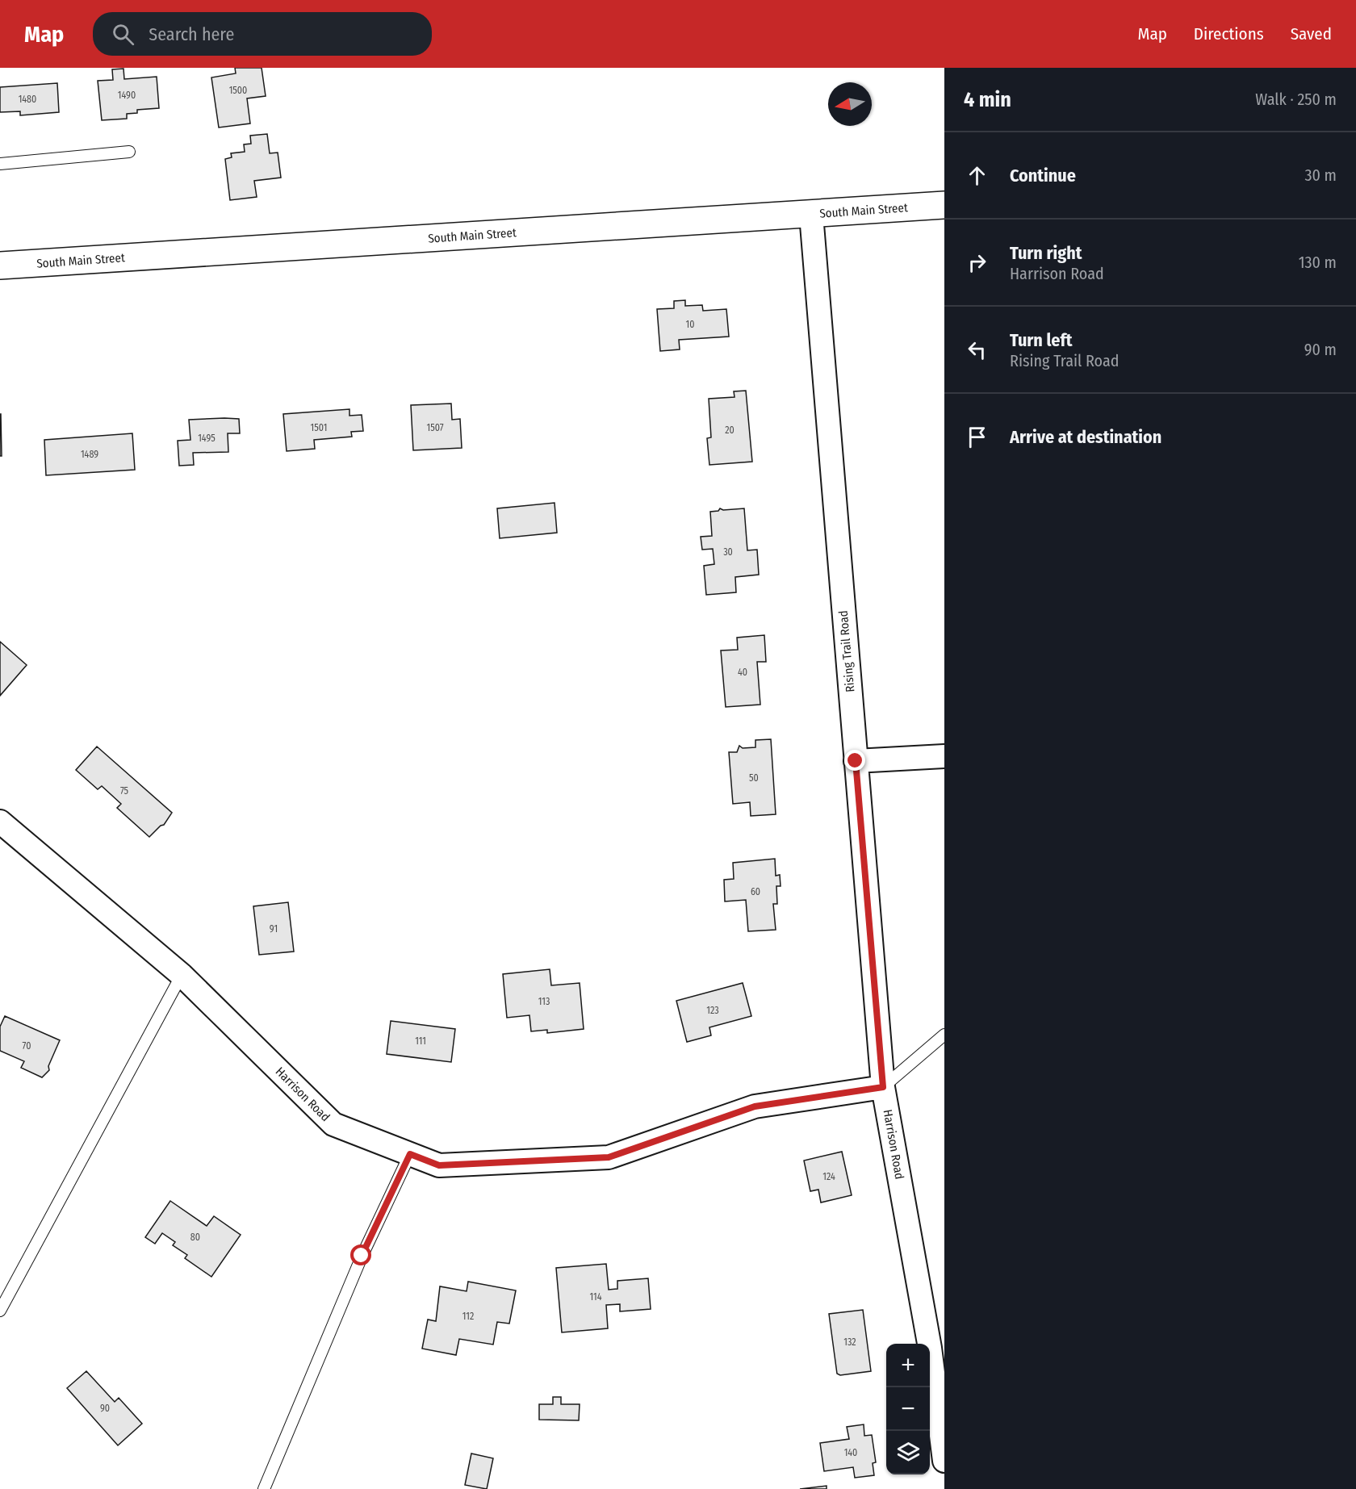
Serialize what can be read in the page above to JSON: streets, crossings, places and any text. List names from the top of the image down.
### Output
{
  "streets": {
    "highway": ["South Main Street"],
    "street": ["Rising Trail Road", "Harrison Road"]
  },
  "crossings": [
    ["South Main Street", "Rising Trail Road"],
    ["Rising Trail Road", "Harrison Road"]
  ],
  "house_numbers": [
    "1500",
    "1490",
    "1480",
    "10",
    "1501",
    "1507",
    "20",
    "1495",
    "1489",
    "30",
    "40",
    "50",
    "75",
    "60",
    "91",
    "113",
    "123",
    "111",
    "70",
    "124",
    "80",
    "114",
    "112",
    "132",
    "90",
    "140"
  ],
  "north": "left",
  "page": {
    "header": "Map",
    "search": "Search here",
    "nav": ["Map", "Directions", "Saved"],
    "heading": ["4 min", "Walk · 250 m"],
    "list": [
      ["Continue", "30 m"],
      ["Turn right", "Harrison Road", "130 m"],
      ["Turn left", "Rising Trail Road", "90 m"],
      "Arrive at destination"
    ],
    "map_buttons": ["+", "−"]
  }
}
